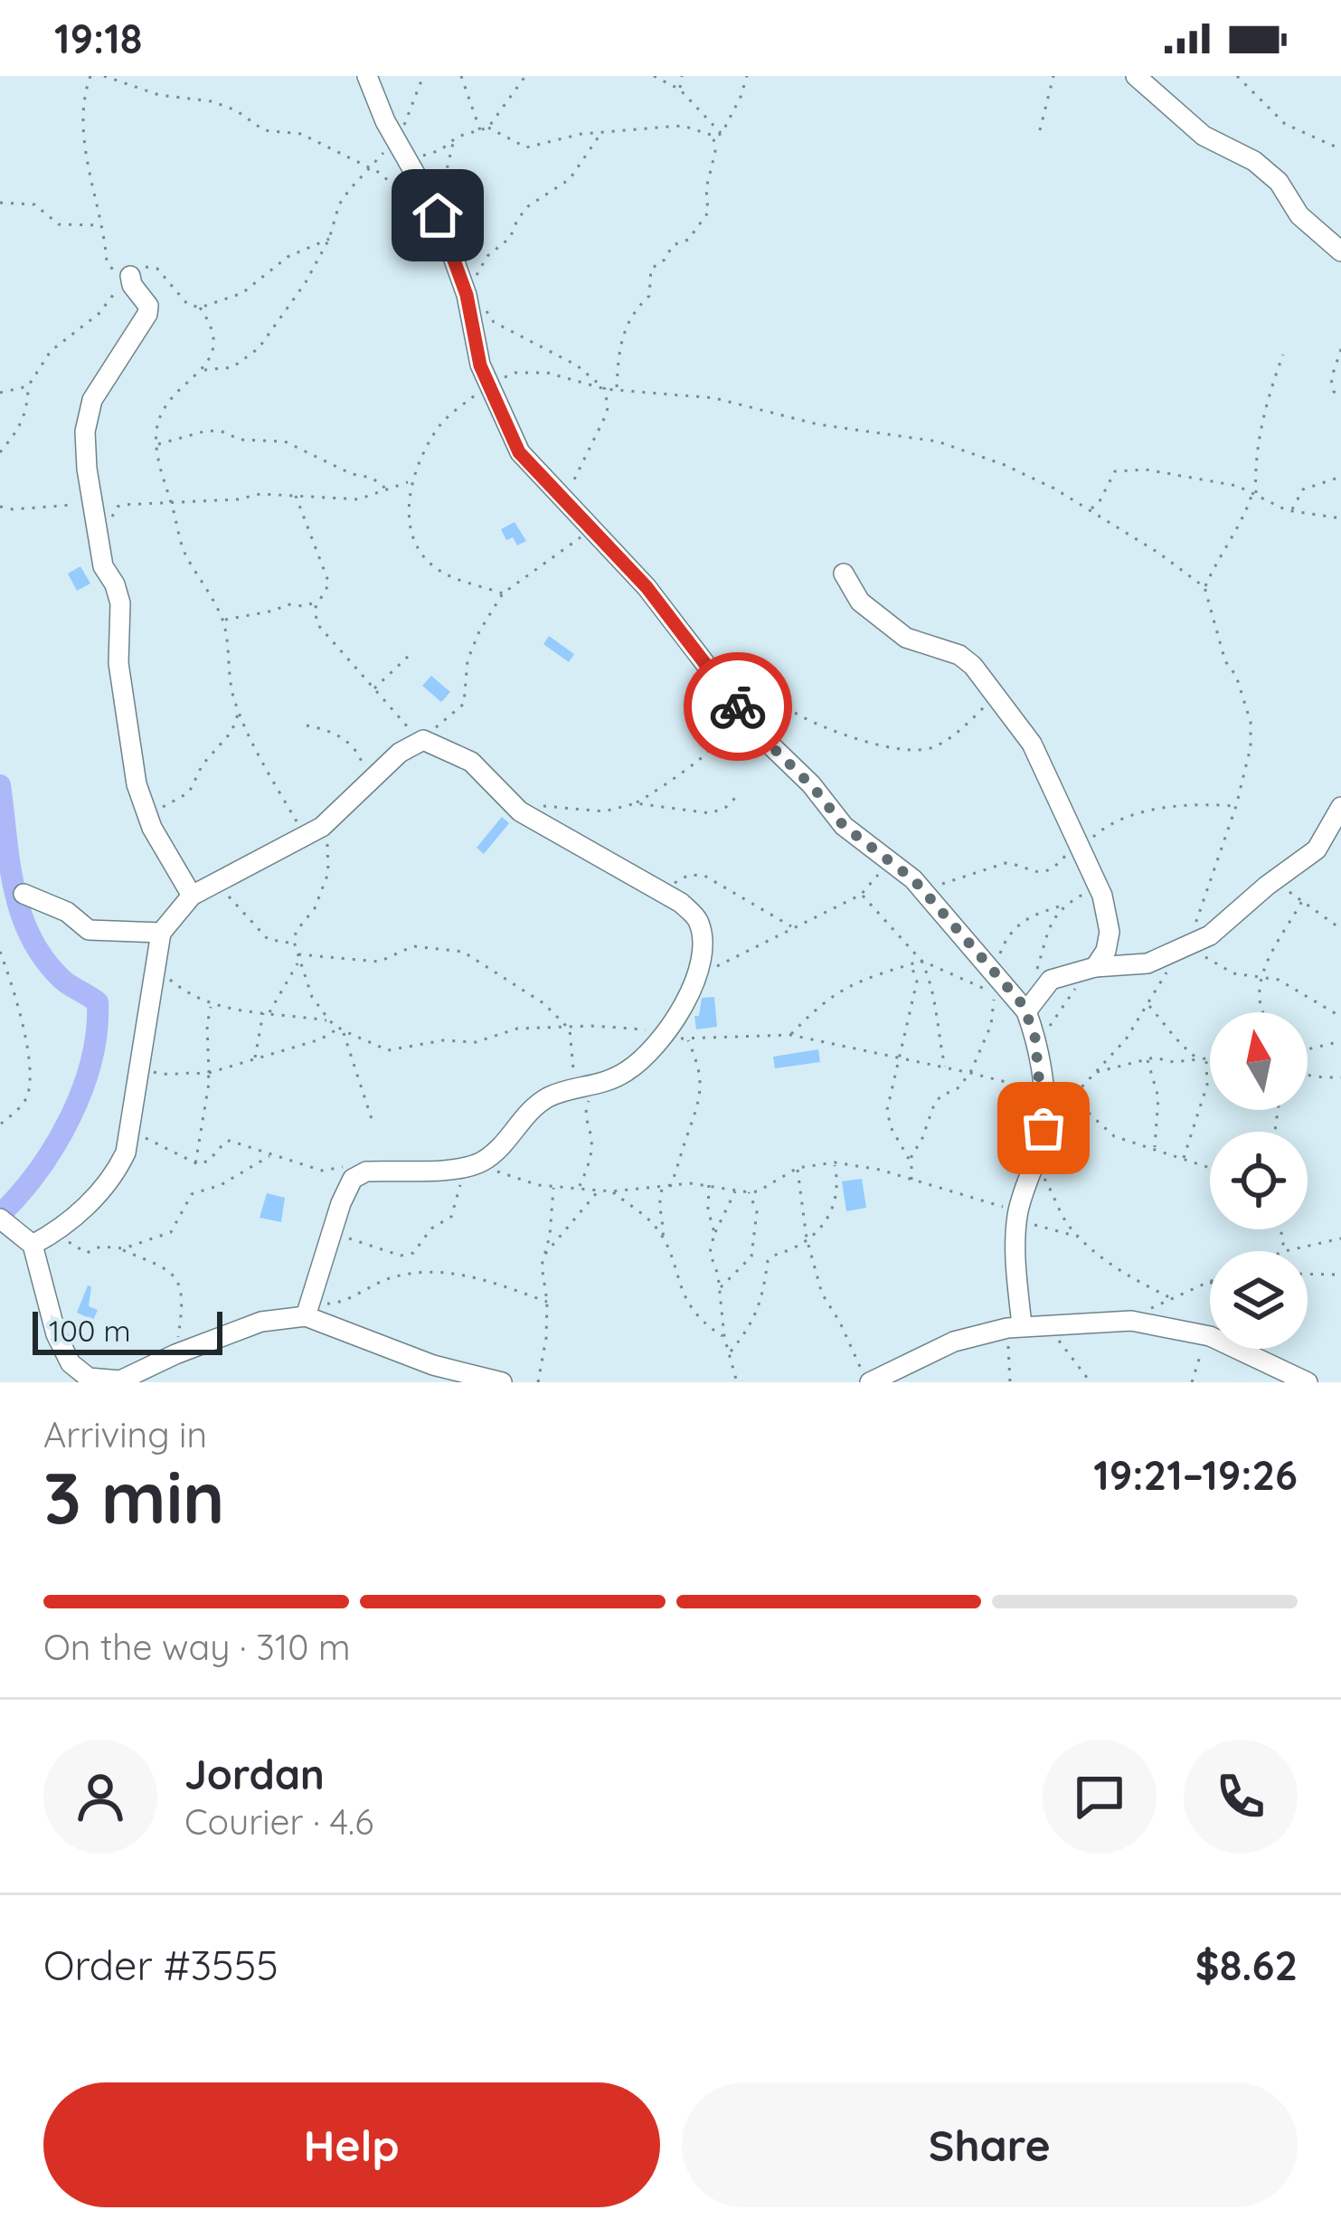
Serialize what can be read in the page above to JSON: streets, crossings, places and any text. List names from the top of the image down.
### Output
{
  "scale_bar": "100 m",
  "north": "top",
  "page": {
    "status": "19:18",
    "scale": "100 m",
    "heading": ["3 min", "Arriving in", "19:21–19:26"],
    "panel": [
      "Jordan",
      "Courier · 4.6",
      "Order #3555",
      "$8.62"
    ],
    "bar": "On the way · 310 m",
    "buttons": ["Help", "Share"]
  }
}
